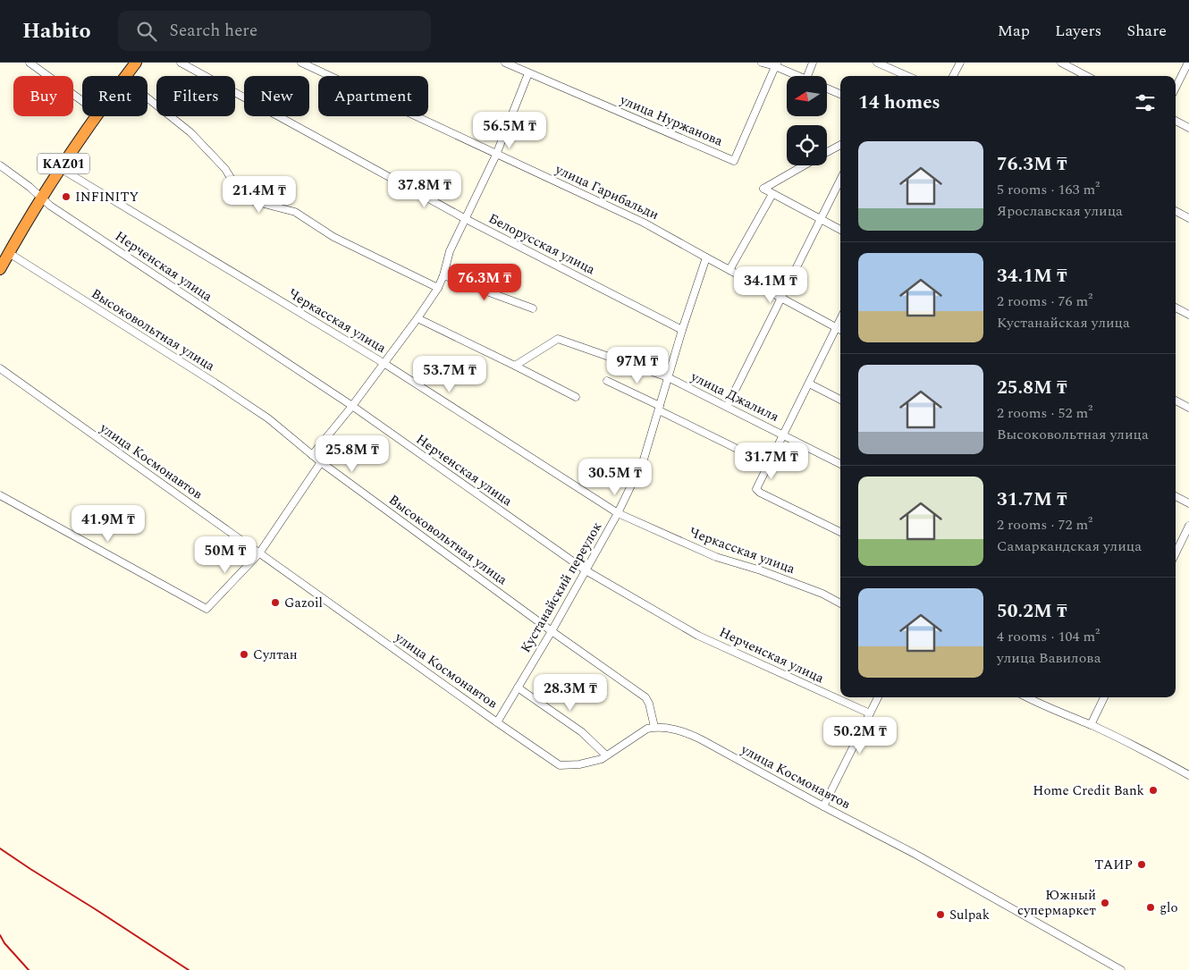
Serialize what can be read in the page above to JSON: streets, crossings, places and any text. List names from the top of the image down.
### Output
{
  "streets": {
    "highway": ["KАZ01"],
    "street": [
      "улица Нуржанова",
      "улица Гарибальди",
      "Белорусская улица",
      "Нерченская улица",
      "Черкасская улица",
      "Высоковольтная улица",
      "улица Джалиля",
      "улица Космонавтов",
      "Кустанайский переулок"
    ]
  },
  "crossings": [
    ["KАZ01", "Нерченская улица"],
    ["KАZ01", "Черкасская улица"],
    ["KАZ01", "Высоковольтная улица"],
    ["улица Гарибальди", "Кустанайский переулок"],
    ["Белорусская улица", "Кустанайский переулок"],
    ["Нерченская улица", "Кустанайский переулок"],
    ["Черкасская улица", "Кустанайский переулок"],
    ["Высоковольтная улица", "улица Космонавтов"],
    ["Высоковольтная улица", "Кустанайский переулок"],
    ["улица Джалиля", "Кустанайский переулок"],
    ["улица Космонавтов", "Кустанайский переулок"]
  ],
  "places": [
    "INFINITY",
    "Gazoil",
    "Султан",
    "Home Credit Bank",
    "ТАИР",
    "Южный супермаркет",
    "glo",
    "Sulpak"
  ],
  "north": "left",
  "page": {
    "header": "Habito",
    "search": "Search here",
    "nav": ["Map", "Layers", "Share"],
    "chip": [
      "Buy",
      "Rent",
      "Filters",
      "New",
      "Apartment"
    ],
    "heading": "14 homes",
    "price": [
      "56.5M ₸",
      "37.8M ₸",
      "21.4M ₸",
      "76.3M ₸",
      "34.1M ₸",
      "97M ₸",
      "53.7M ₸",
      "25.8M ₸",
      "31.7M ₸",
      "30.5M ₸",
      "41.9M ₸",
      "50M ₸",
      "28.3M ₸",
      "50.2M ₸"
    ],
    "list": [
      {
        "name": "76.3M ₸",
        "note": "5 rooms · 163 m² · Ярославская улица"
      },
      {
        "name": "34.1M ₸",
        "note": "2 rooms · 76 m² · Кустанайская улица"
      },
      {
        "name": "25.8M ₸",
        "note": "2 rooms · 52 m² · Высоковольтная улица"
      },
      {
        "name": "31.7M ₸",
        "note": "2 rooms · 72 m² · Самаркандская улица"
      },
      {
        "name": "50.2M ₸",
        "note": "4 rooms · 104 m² · улица Вавилова"
      }
    ]
  }
}
